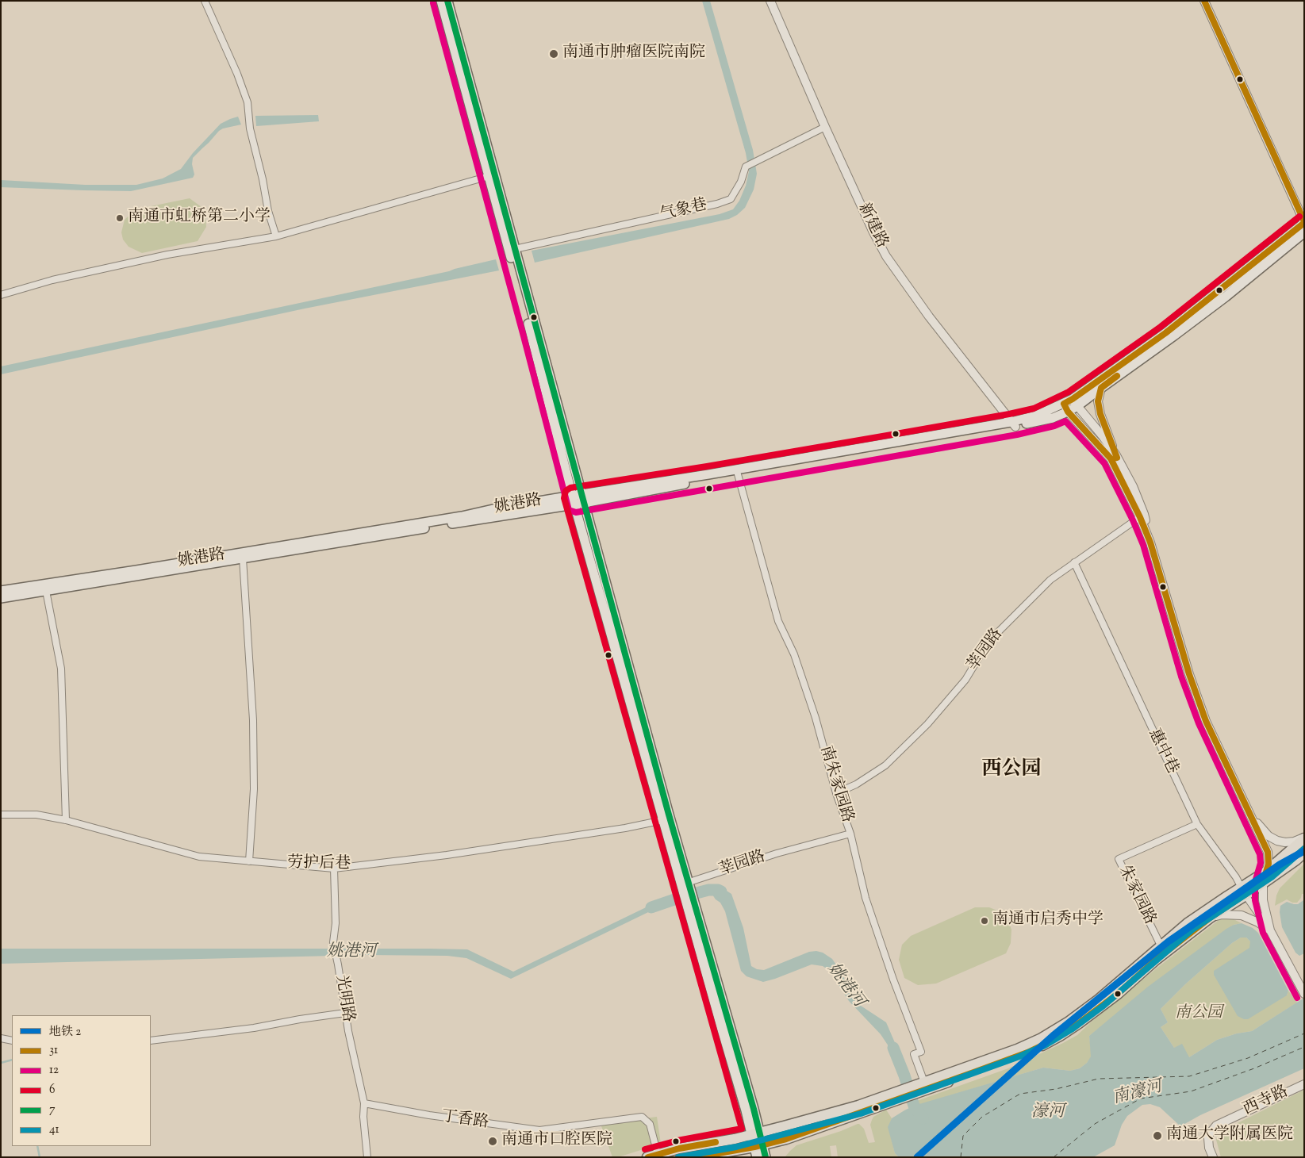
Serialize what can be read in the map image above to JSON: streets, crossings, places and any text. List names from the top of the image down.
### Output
{
  "streets": {
    "main road": ["姚港路"],
    "street": [
      "气象巷",
      "新建路",
      "莘园路",
      "惠中巷",
      "南朱家园路",
      "劳护后巷",
      "朱家园路",
      "光明路",
      "西寺路",
      "丁香路"
    ]
  },
  "crossings": [
    ["气象巷", "新建路"],
    ["新建路", "姚港路"],
    ["姚港路", "南朱家园路"],
    ["莘园路", "惠中巷"],
    ["莘园路", "南朱家园路"],
    ["惠中巷", "朱家园路"],
    ["劳护后巷", "光明路"],
    ["光明路", "丁香路"]
  ],
  "districts": ["西公园"],
  "water": ["姚港河", "南濠河", "濠河"],
  "parks": ["南公园"],
  "places": [
    "南通市肿瘤医院南院",
    "南通市虹桥第二小学",
    "南通市启秀中学",
    "南通大学附属医院",
    "南通市口腔医院"
  ],
  "lines": [
    "transit line 31",
    "transit line 7",
    "transit line 12",
    "transit line 6",
    "transit line 41",
    "metro line 2"
  ],
  "legend": [
    "地铁 2",
    "31",
    "12",
    "6",
    "7",
    "41"
  ]
}
